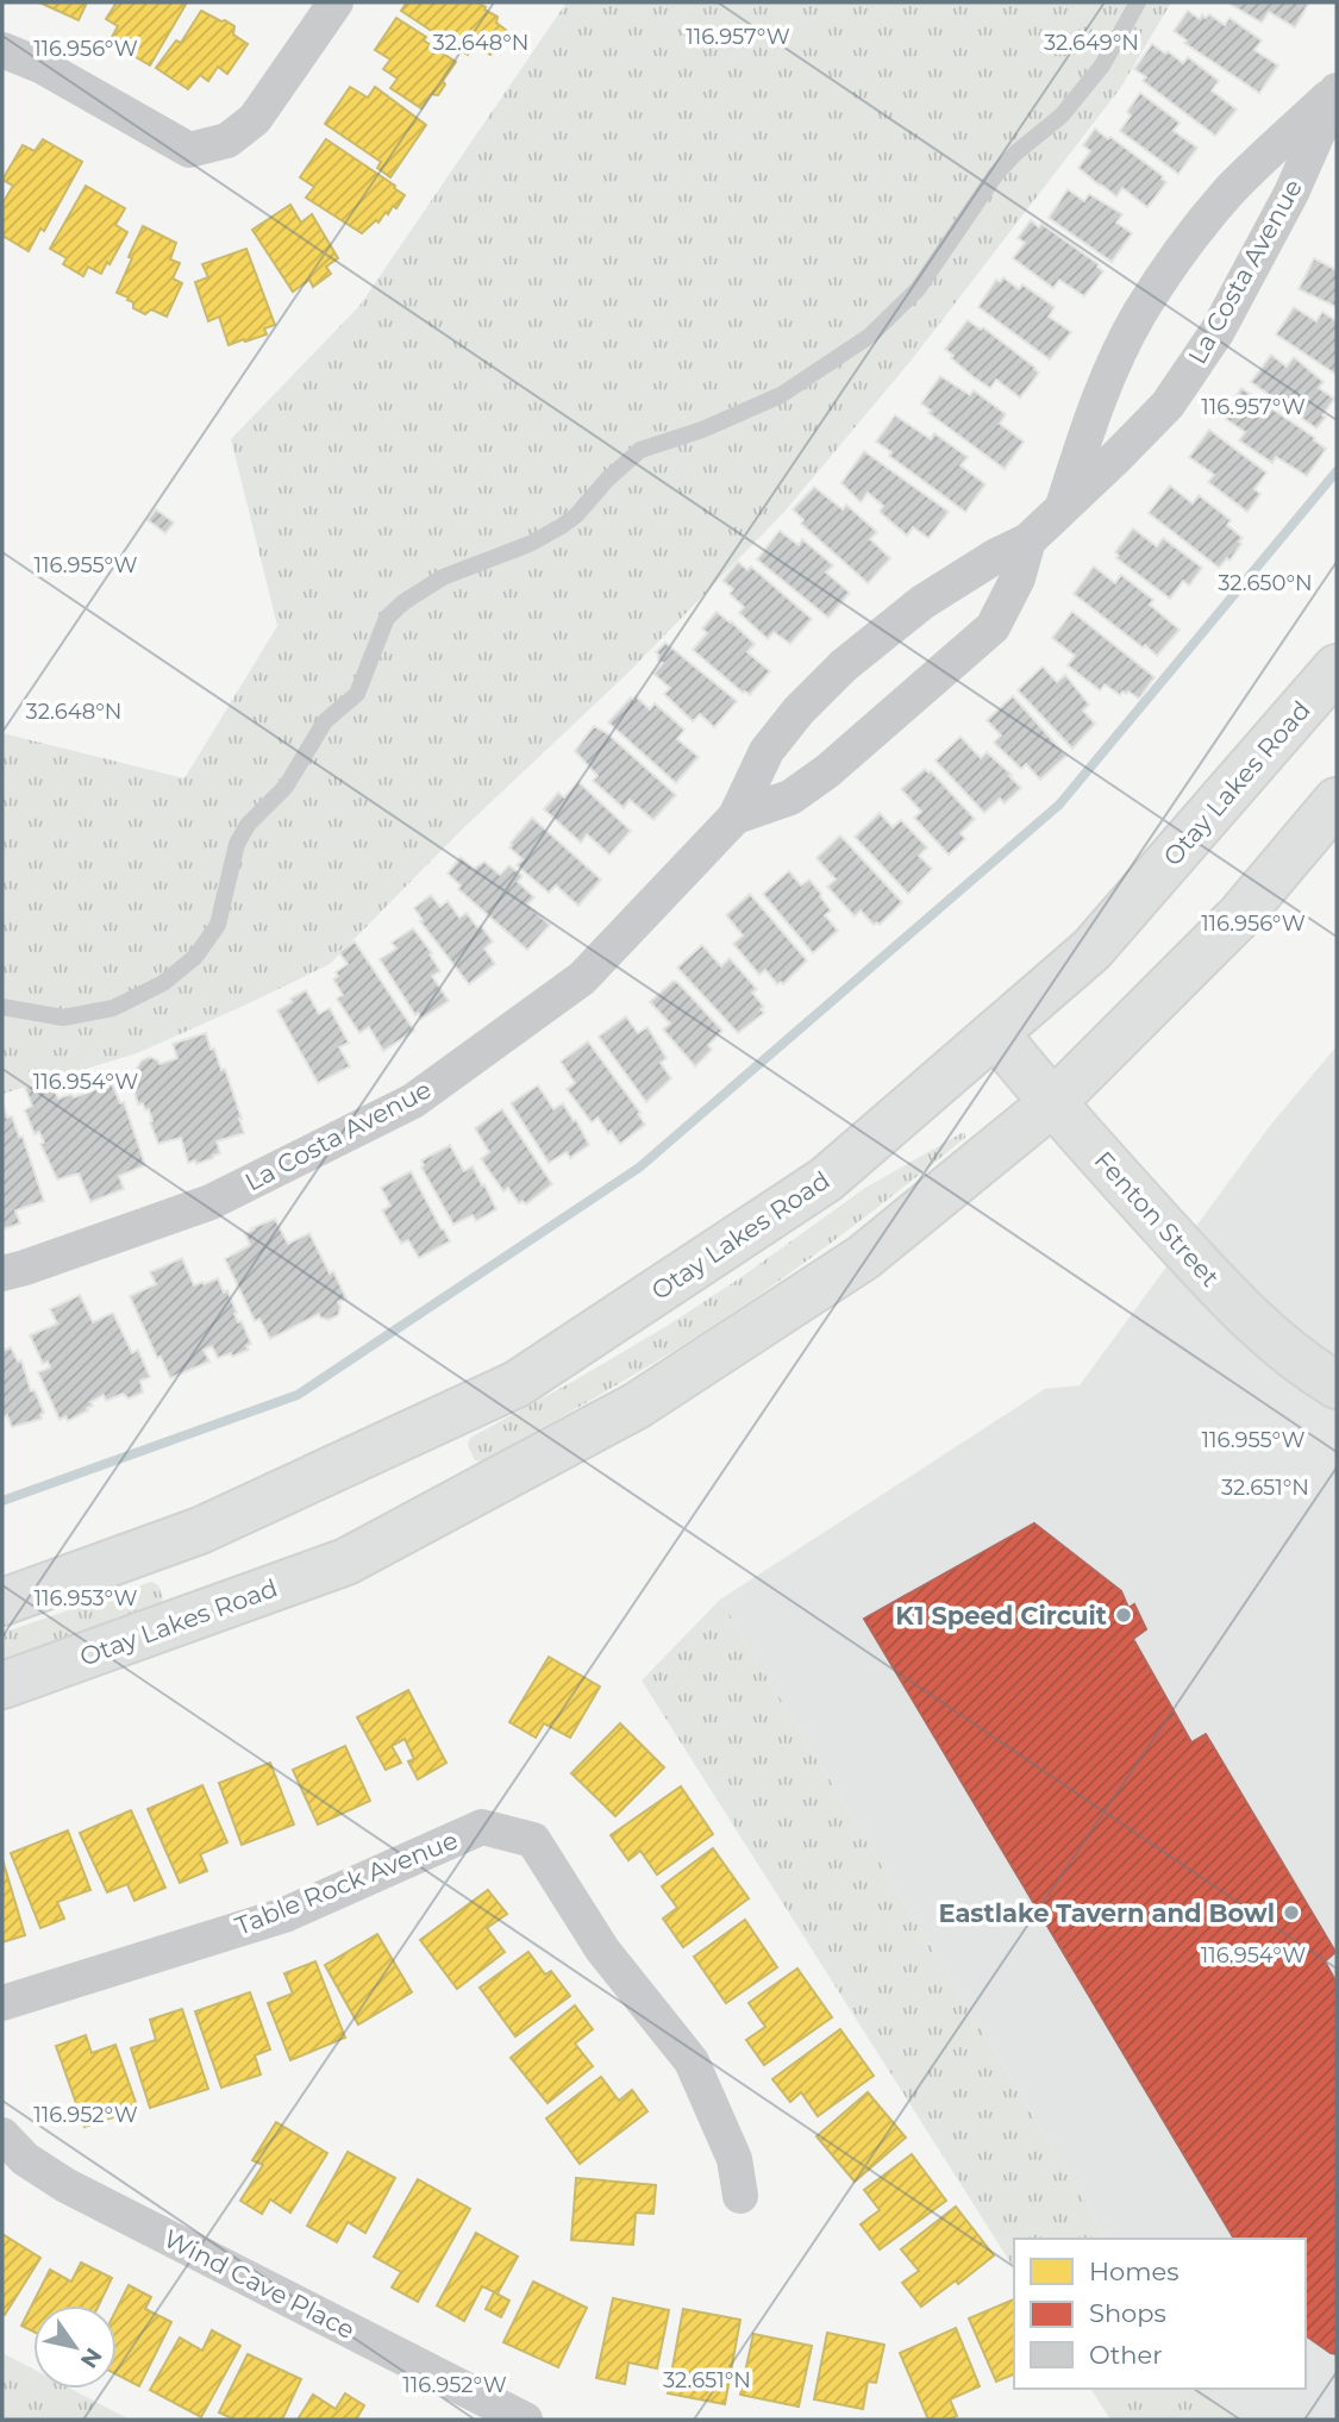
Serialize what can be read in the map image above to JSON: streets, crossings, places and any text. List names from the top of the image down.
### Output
{
  "streets": {
    "main road": ["Otay Lakes Road", "Fenton Street"],
    "street": ["La Costa Avenue", "Table Rock Avenue", "Wind Cave Place"]
  },
  "crossings": [
    ["Otay Lakes Road", "Fenton Street"]
  ],
  "places": ["K1 Speed Circuit", "Eastlake Tavern and Bowl"],
  "legend": ["Homes", "Shops", "Other"],
  "north": "bottom right",
  "coordinates": [
    "116.957°W",
    "32.648°N",
    "32.649°N",
    "116.956°W",
    "116.955°W",
    "32.650°N",
    "116.954°W",
    "32.651°N",
    "116.953°W",
    "116.952°W"
  ]
}
